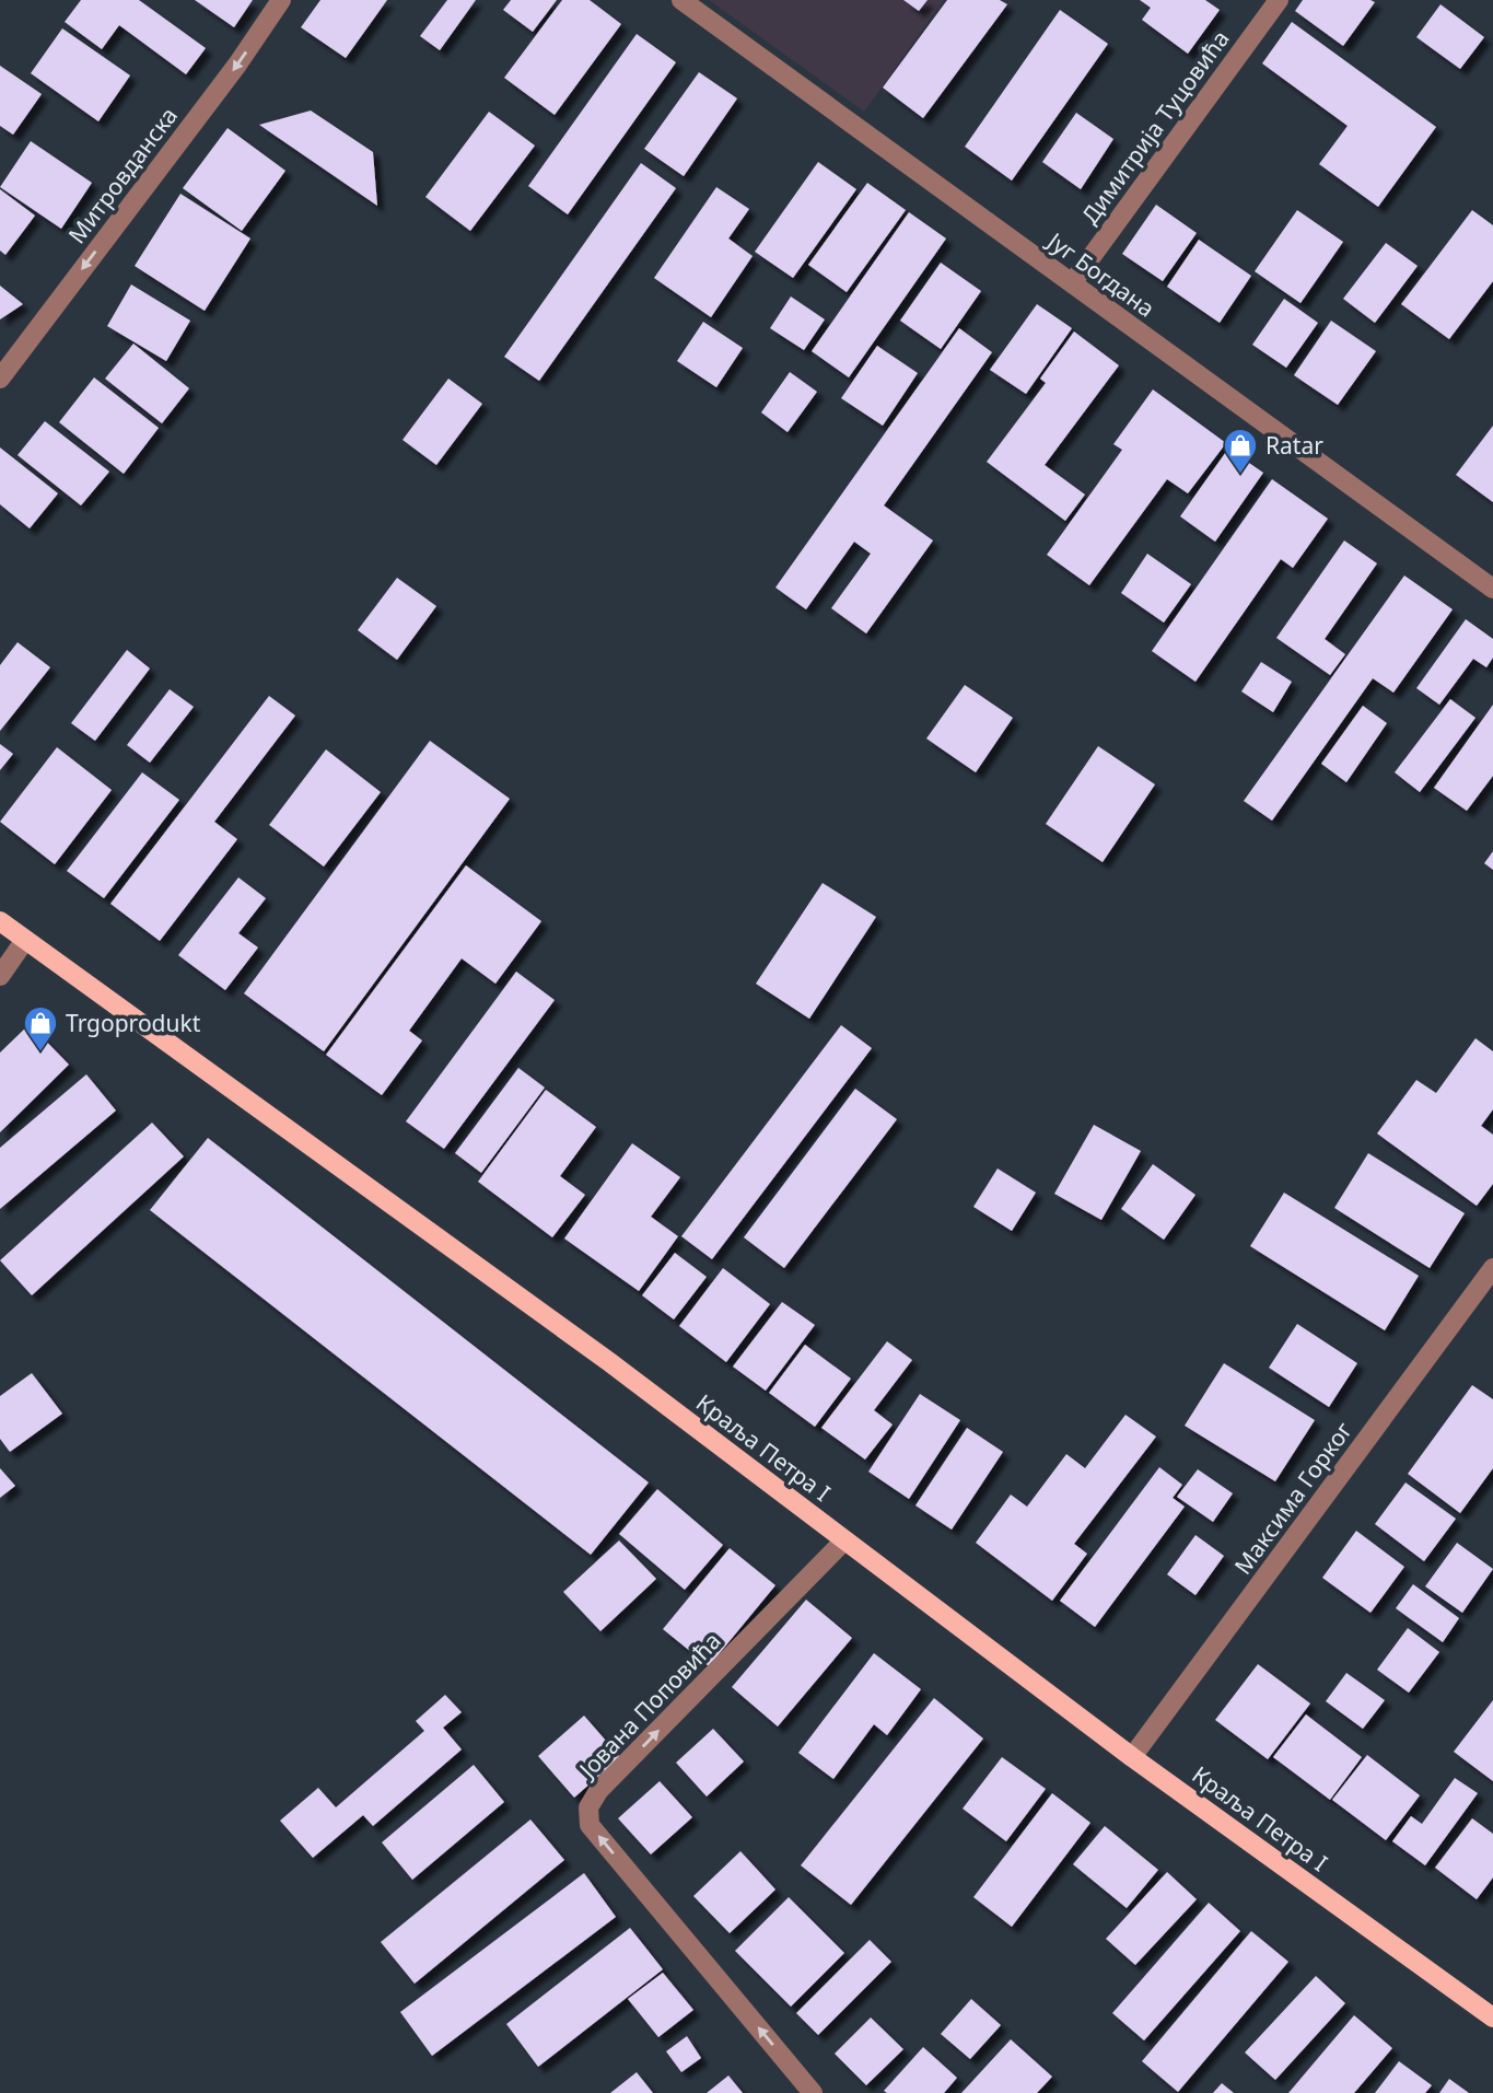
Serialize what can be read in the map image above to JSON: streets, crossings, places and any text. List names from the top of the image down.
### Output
{
  "streets": {
    "main road": ["Краља Петра I"],
    "street": [
      "Димитрија Туцовића",
      "Митровданска",
      "Југ Богдана",
      "Максима Горког",
      "Јована Поповића"
    ]
  },
  "crossings": [
    ["Димитрија Туцовића", "Југ Богдана"],
    ["Краља Петра I", "Максима Горког"],
    ["Краља Петра I", "Јована Поповића"]
  ],
  "one_way": ["Митровданска"],
  "places": {
    "shop": ["Ratar", "Trgoprodukt"]
  }
}
